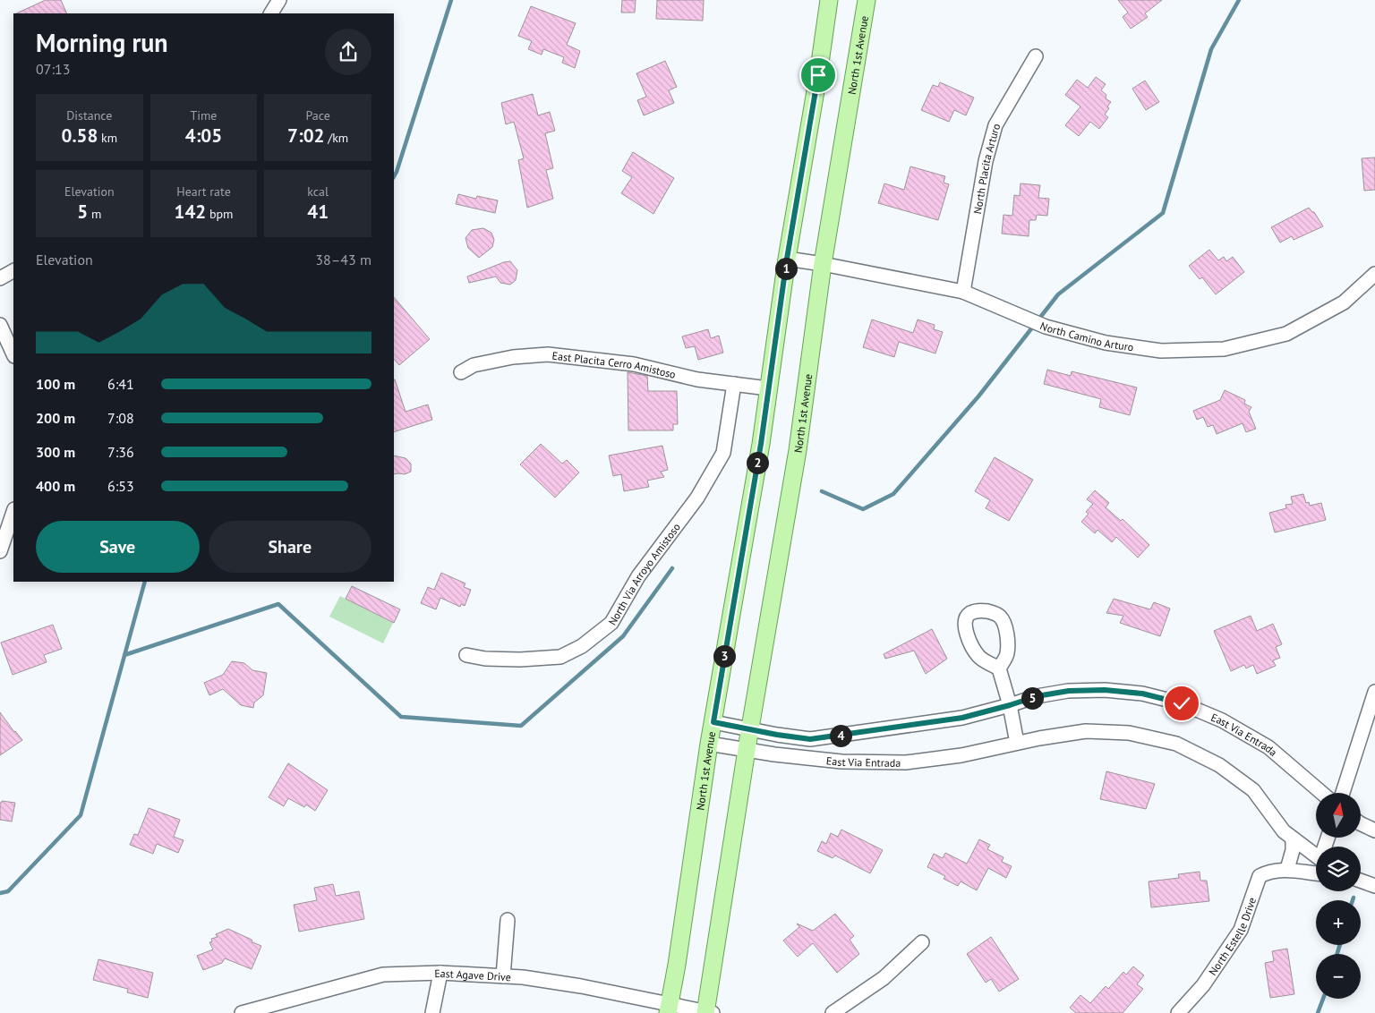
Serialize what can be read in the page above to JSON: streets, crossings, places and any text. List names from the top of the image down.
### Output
{
  "streets": {
    "main road": ["North 1st Avenue"],
    "street": [
      "North Placita Arturo",
      "North Camino Arturo",
      "East Placita Cerro Amistoso",
      "North Via Arroyo Amistoso",
      "East Via Entrada",
      "North Estelle Drive",
      "East Agave Drive"
    ]
  },
  "crossings": [
    ["North 1st Avenue", "North Camino Arturo"],
    ["North 1st Avenue", "East Placita Cerro Amistoso"],
    ["North 1st Avenue", "East Via Entrada"],
    ["North 1st Avenue", "East Agave Drive"],
    ["North Placita Arturo", "North Camino Arturo"],
    ["East Placita Cerro Amistoso", "North Via Arroyo Amistoso"]
  ],
  "north": "top",
  "page": {
    "heading": ["Morning run", "07:13"],
    "stats": [
      ["Distance", "0.58 km"],
      ["Time", "4:05"],
      ["Pace", "7:02 /km"],
      ["Elevation", "5 m"],
      ["Heart rate", "142 bpm"],
      ["kcal", "41"]
    ],
    "chart": ["Elevation", "38–43 m"],
    "pins": [
      "1",
      "2",
      "3",
      "5",
      "4"
    ],
    "list": [
      {
        "name": "100 m",
        "note": "6:41"
      },
      {
        "name": "200 m",
        "note": "7:08"
      },
      {
        "name": "300 m",
        "note": "7:36"
      },
      {
        "name": "400 m",
        "note": "6:53"
      }
    ],
    "buttons": ["Save", "Share"],
    "map_buttons": ["+", "−"]
  }
}
